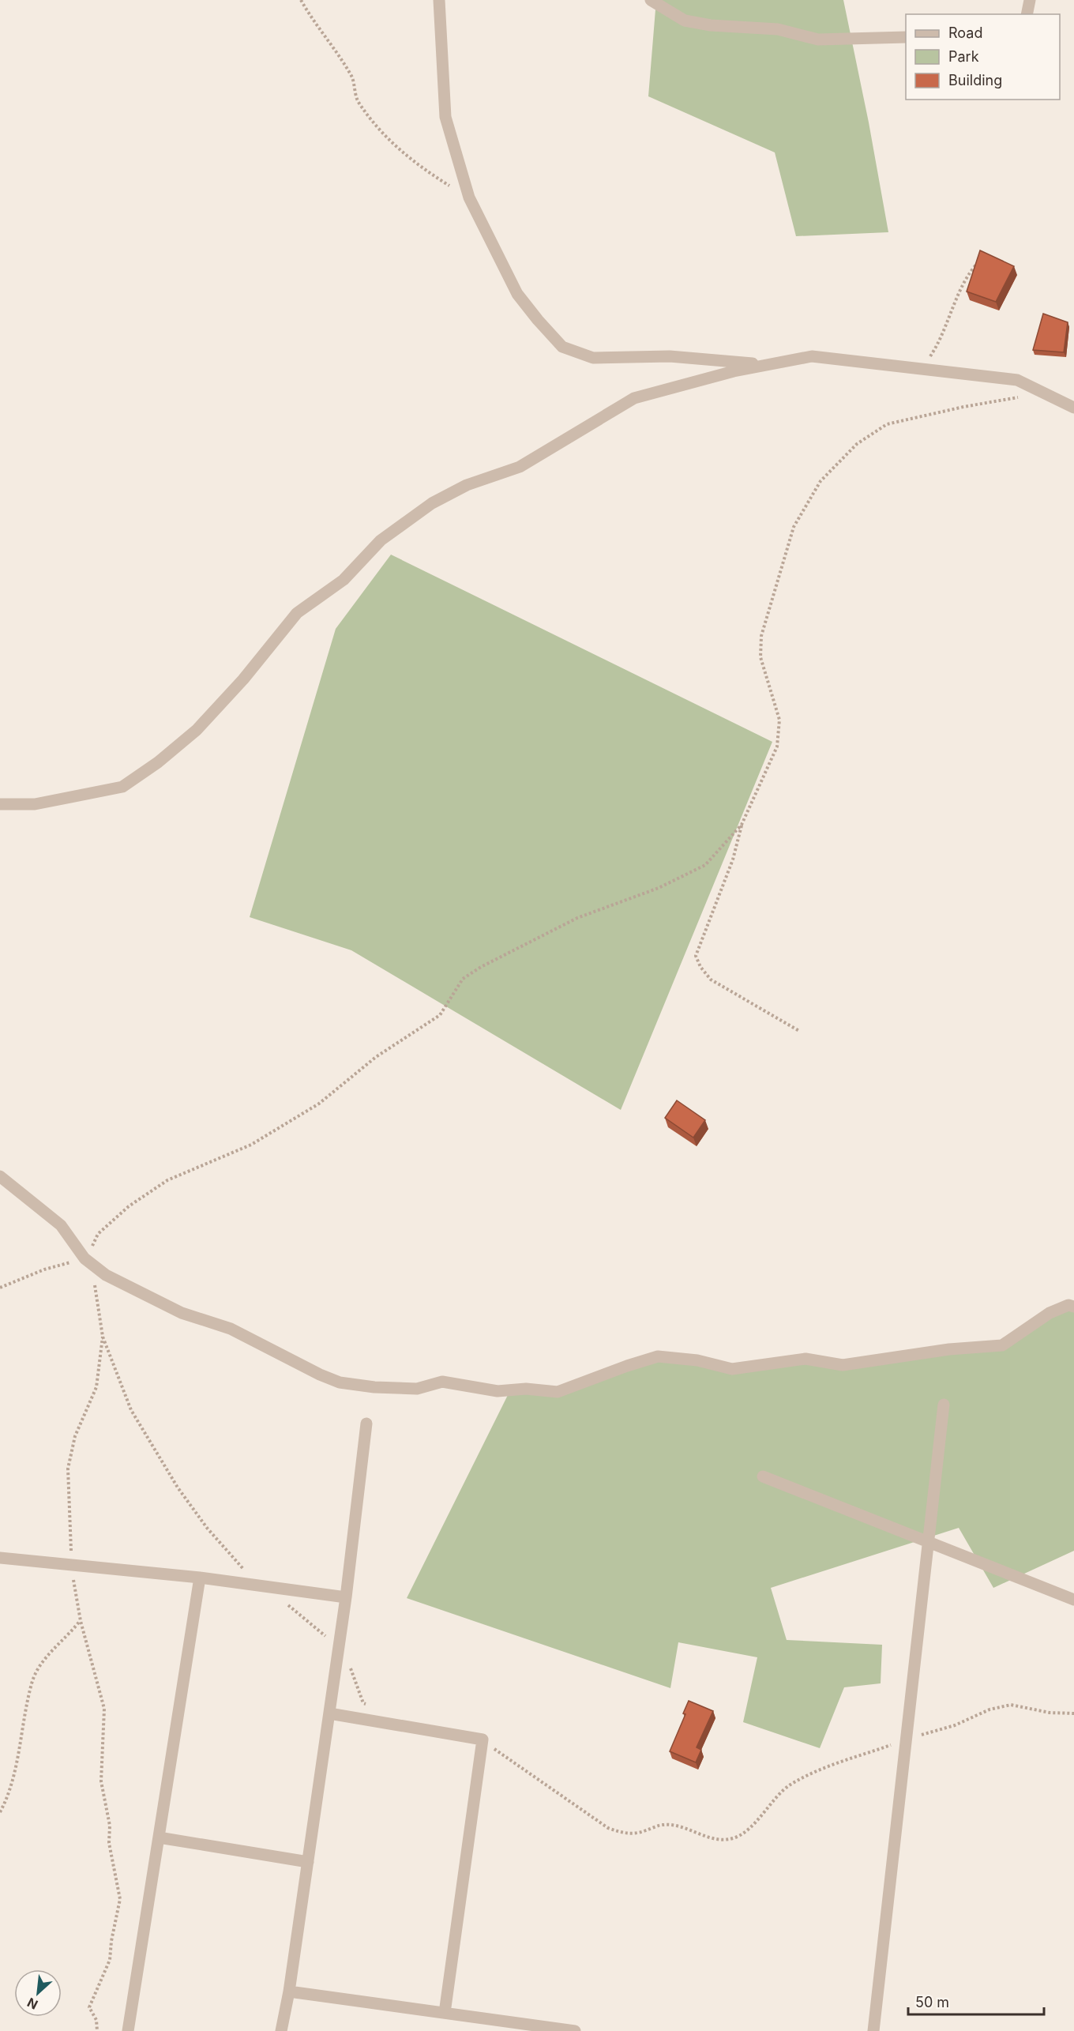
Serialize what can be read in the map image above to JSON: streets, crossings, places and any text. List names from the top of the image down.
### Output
{
  "legend": ["Road", "Park", "Building"],
  "scale_bar": "50 m",
  "north": "bottom left"
}
